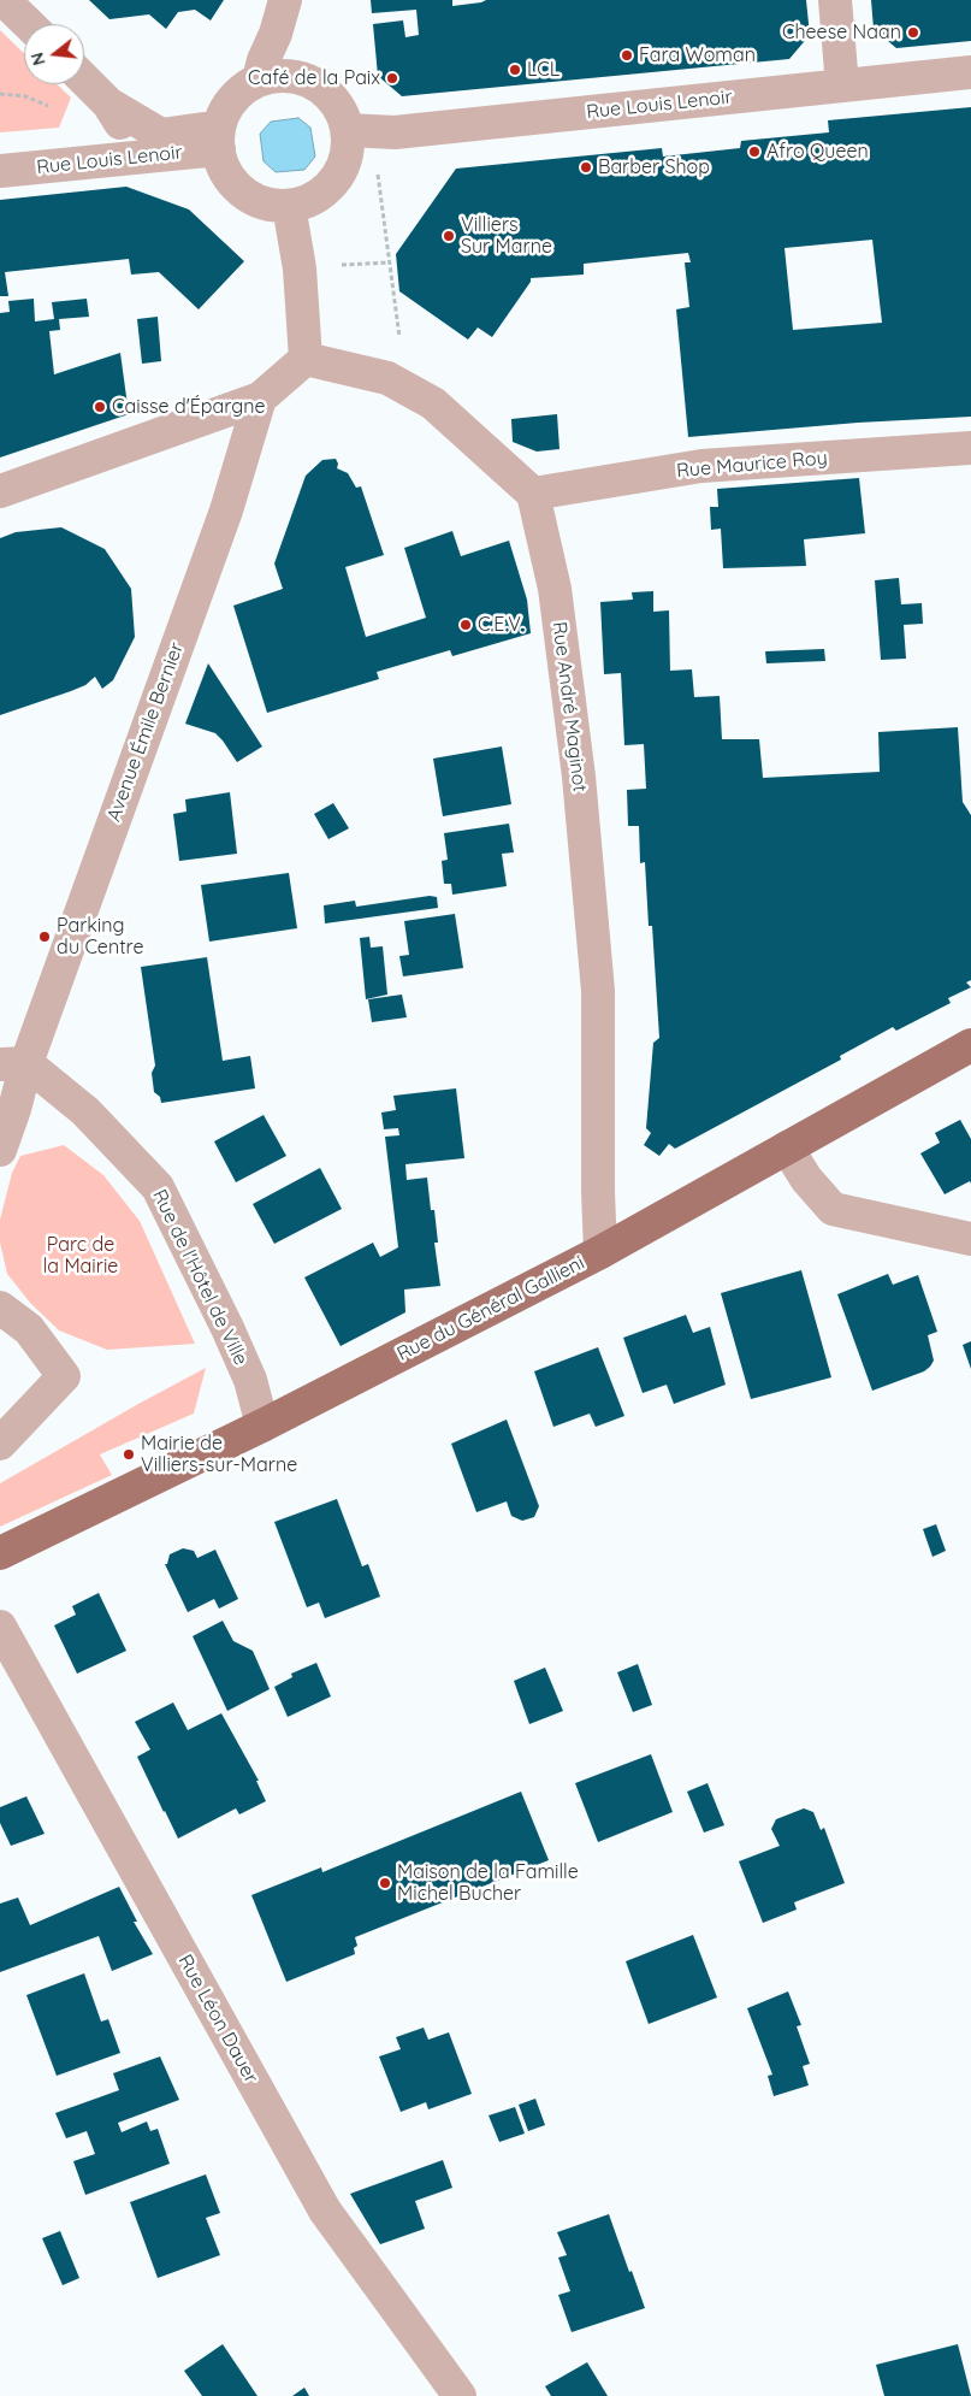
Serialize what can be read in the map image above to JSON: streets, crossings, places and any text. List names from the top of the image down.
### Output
{
  "streets": {
    "main road": ["Rue du Général Gallieni"],
    "street": [
      "Rue Louis Lenoir",
      "Rue Maurice Roy",
      "Rue André Maginot",
      "Avenue Émile Bernier",
      "Rue de l'Hôtel de Ville",
      "Rue Léon Dauer"
    ]
  },
  "crossings": [
    ["Rue Maurice Roy", "Rue André Maginot"],
    ["Rue André Maginot", "Rue du Général Gallieni"],
    ["Avenue Émile Bernier", "Rue de l'Hôtel de Ville"],
    ["Rue de l'Hôtel de Ville", "Rue du Général Gallieni"]
  ],
  "parks": ["Parc de la Mairie"],
  "places": [
    "Cheese Naan",
    "Fara Woman",
    "LCL",
    "Café de la Paix",
    "Afro Queen",
    "Barber Shop",
    "Villiers Sur Marne",
    "Caisse d'Épargne",
    "C.E.V.",
    "Parking du Centre",
    "Mairie de Villiers-sur-Marne",
    "Maison de la Famille Michel Bucher"
  ],
  "north": "left"
}
